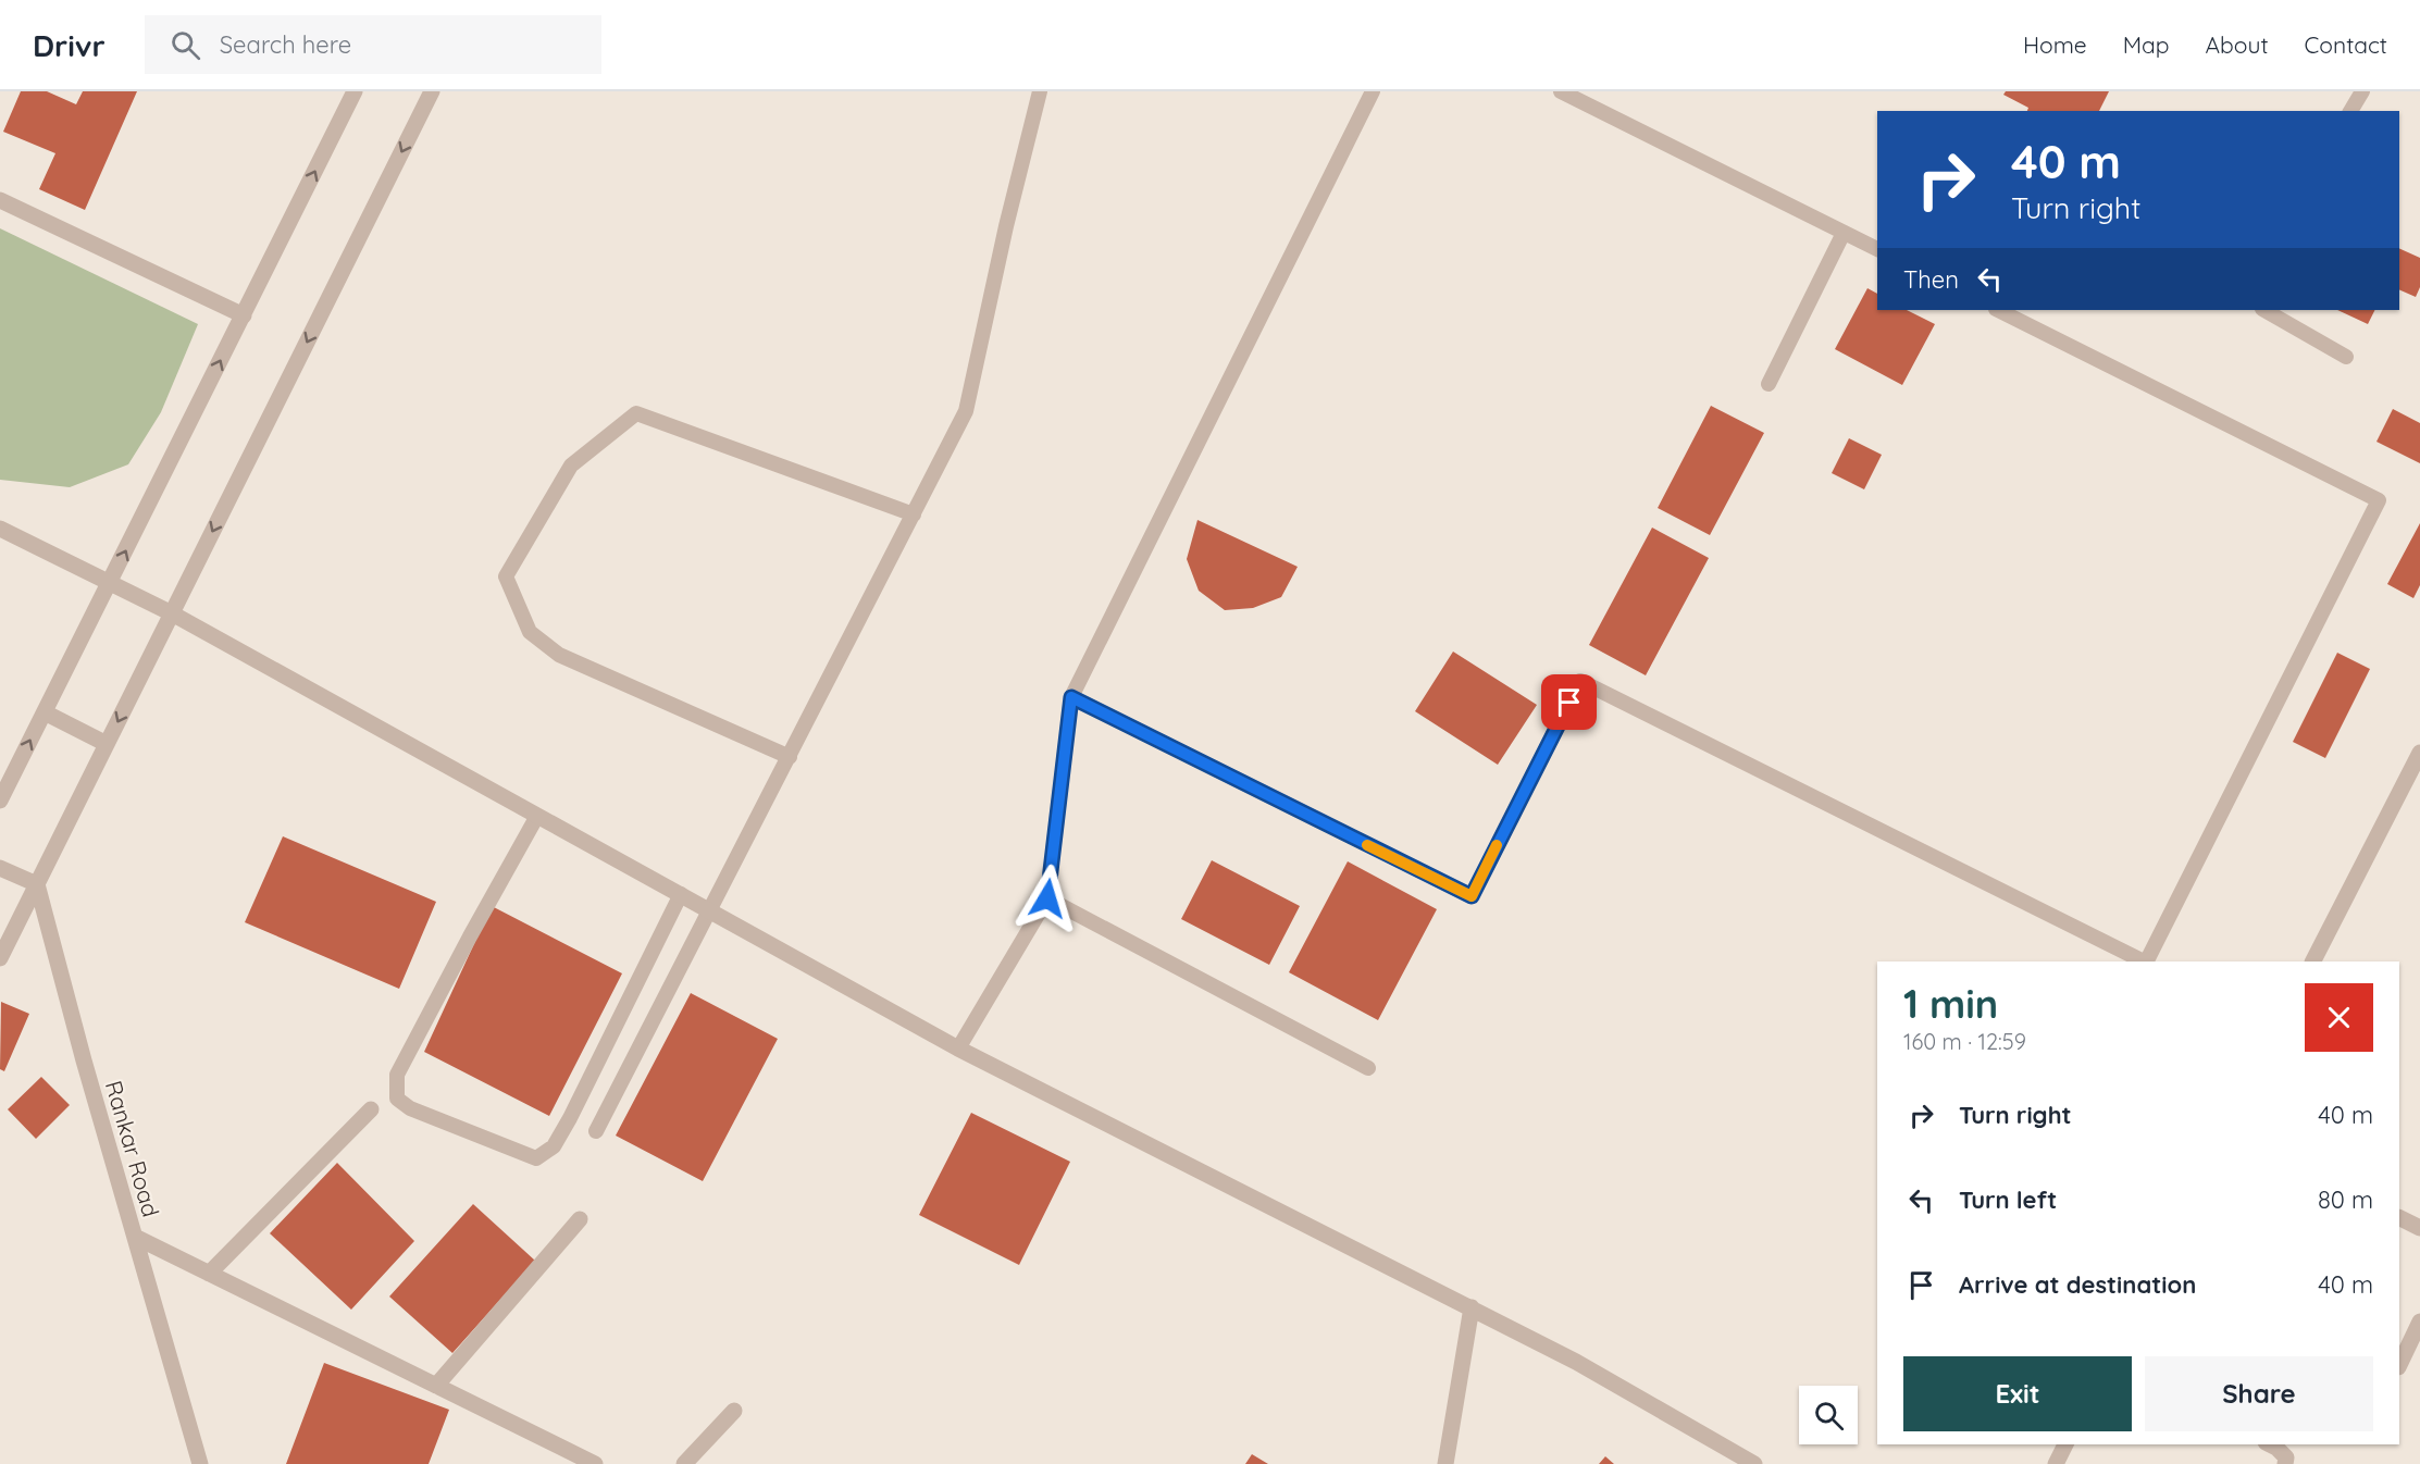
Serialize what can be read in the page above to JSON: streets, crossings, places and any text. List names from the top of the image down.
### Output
{
  "streets": {
    "street": ["Rankar Road"]
  },
  "page": {
    "header": "Drivr",
    "search": "Search here",
    "nav": [
      "Home",
      "Map",
      "About",
      "Contact"
    ],
    "turn": ["40 m", "Turn right"],
    "then": "Then",
    "heading": ["1 min", "160 m · 12:59"],
    "list": [
      {
        "name": "Turn right",
        "value": "40 m"
      },
      {
        "name": "Turn left",
        "value": "80 m"
      },
      {
        "name": "Arrive at destination",
        "value": "40 m"
      }
    ],
    "buttons": ["Exit", "Share"]
  }
}
